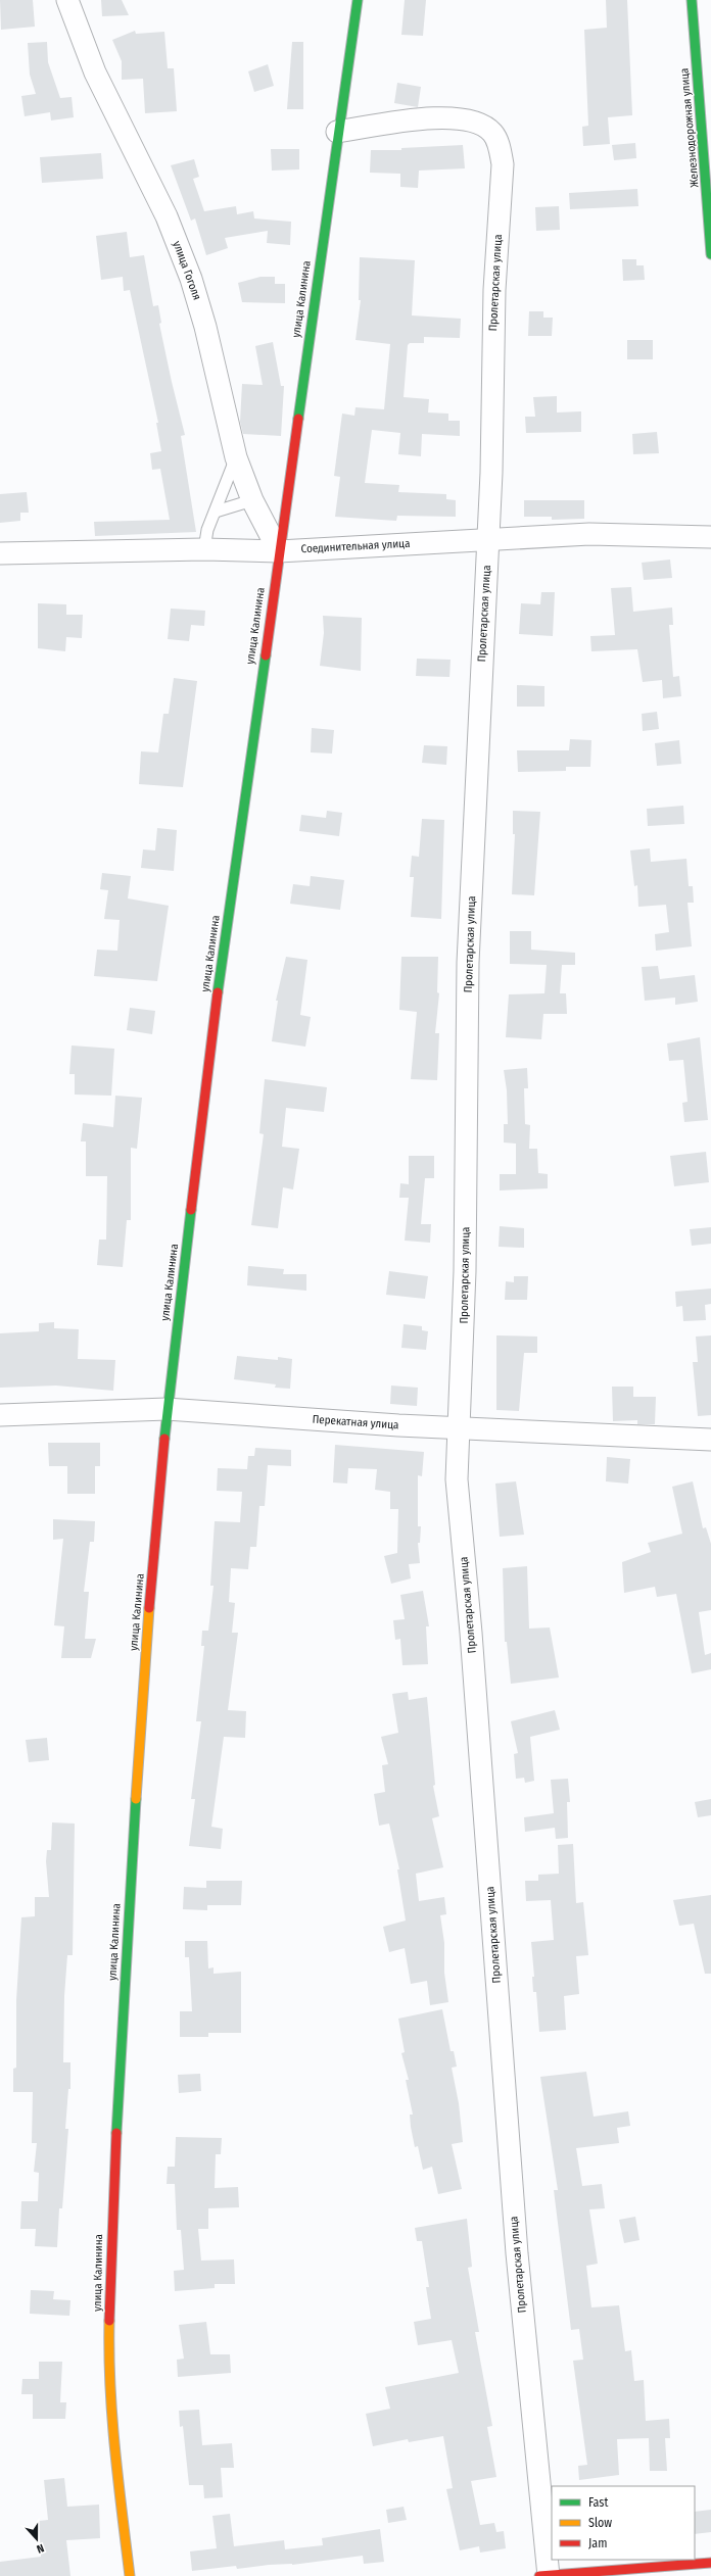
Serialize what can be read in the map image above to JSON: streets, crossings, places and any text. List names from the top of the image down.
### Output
{
  "streets": {
    "street": [
      "Железнодорожная улица",
      "улица Гоголя",
      "Пролетарская улица",
      "улица Калинина",
      "Соединительная улица",
      "Перекатная улица"
    ]
  },
  "crossings": [
    ["улица Гоголя", "улица Калинина"],
    ["улица Гоголя", "Соединительная улица"],
    ["Пролетарская улица", "улица Калинина"],
    ["Пролетарская улица", "Соединительная улица"],
    ["Пролетарская улица", "Перекатная улица"],
    ["улица Калинина", "Соединительная улица"],
    ["улица Калинина", "Перекатная улица"]
  ],
  "legend": ["Fast", "Slow", "Jam"],
  "north": "bottom"
}
